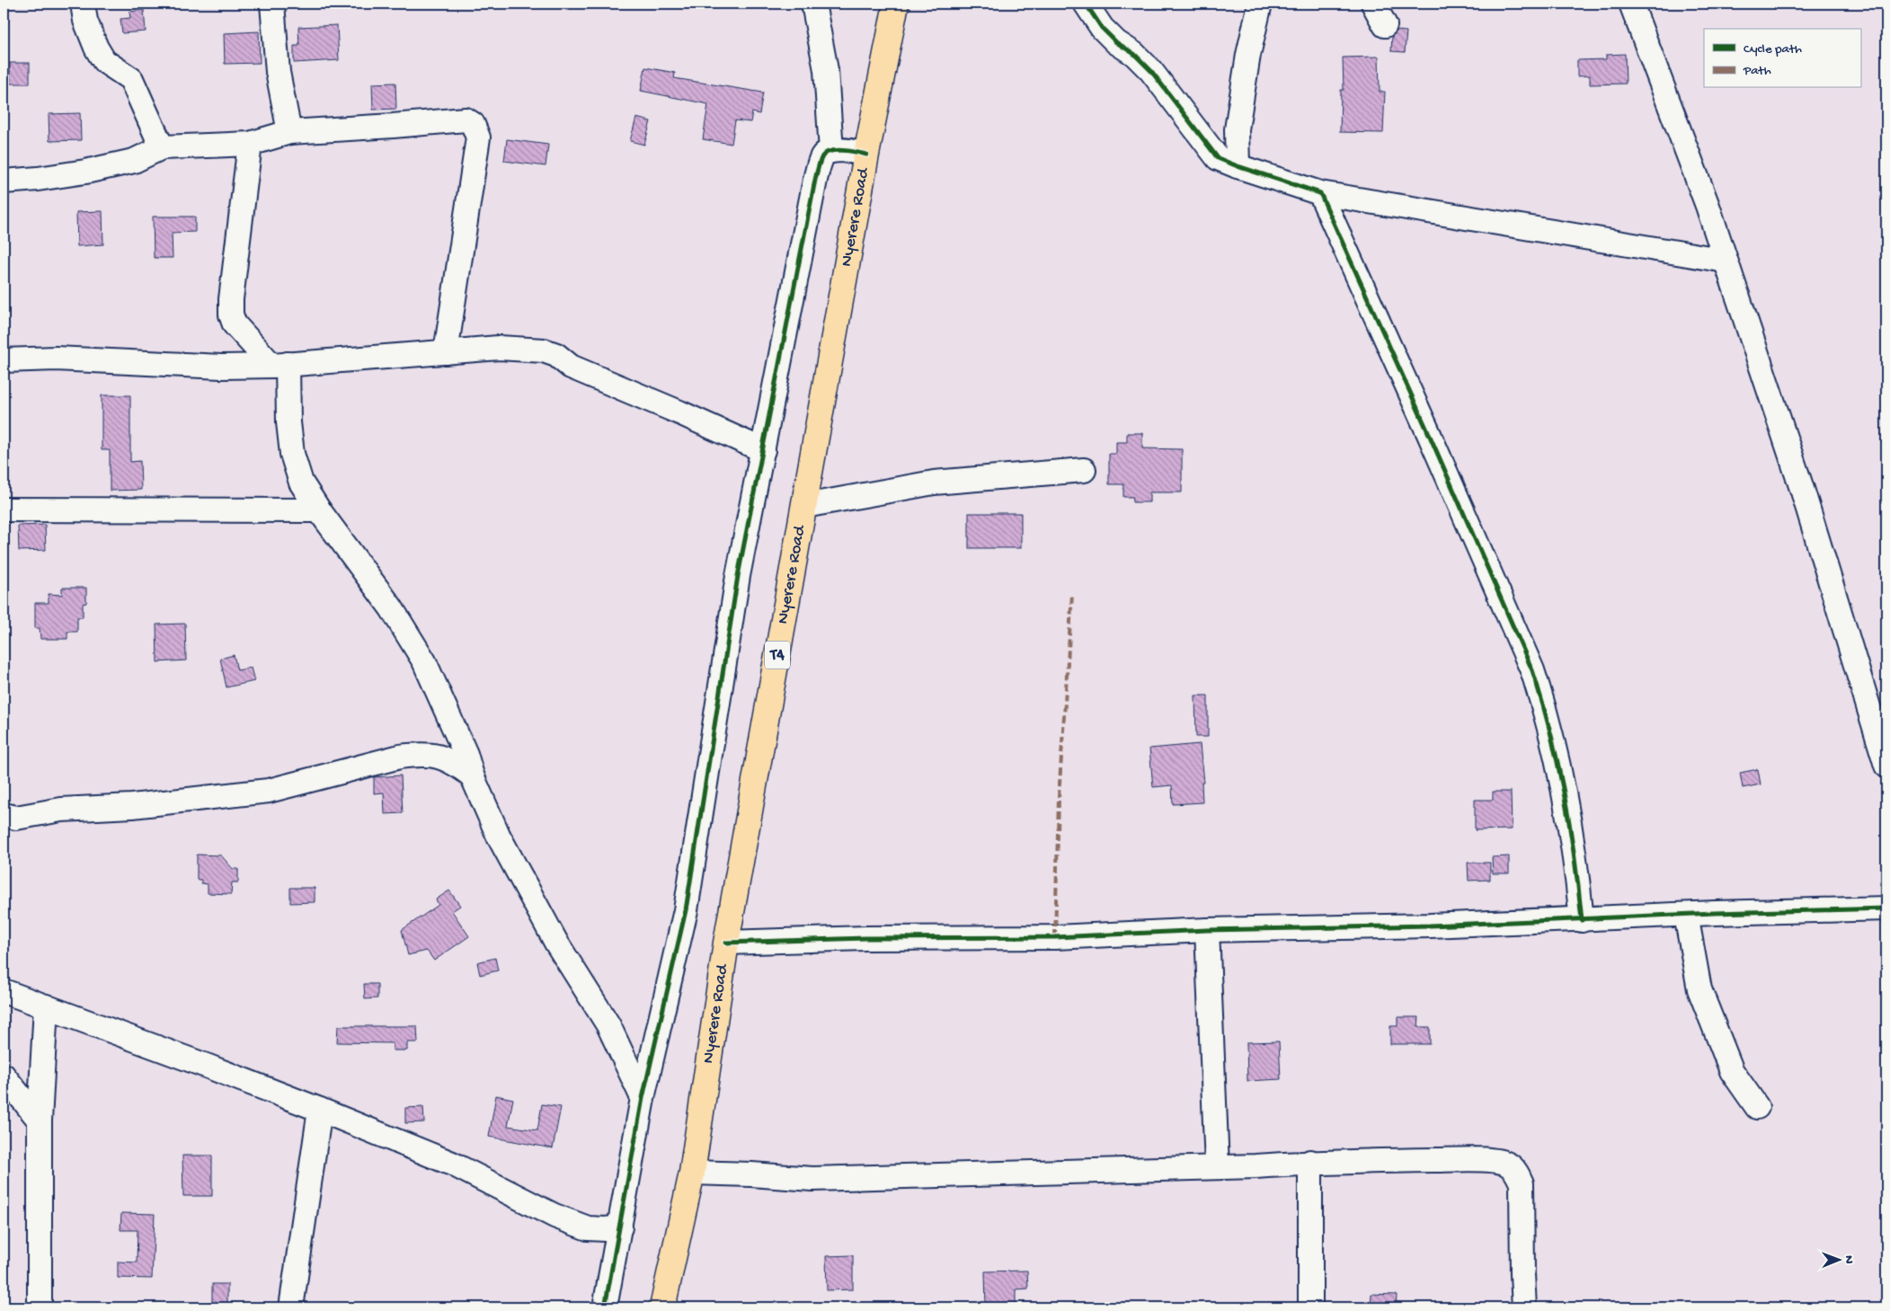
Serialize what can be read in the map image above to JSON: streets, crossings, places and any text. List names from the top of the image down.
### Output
{
  "streets": {
    "highway": ["Nyerere Road", "T4"]
  },
  "legend": ["Cycle path", "Path"],
  "north": "right"
}
